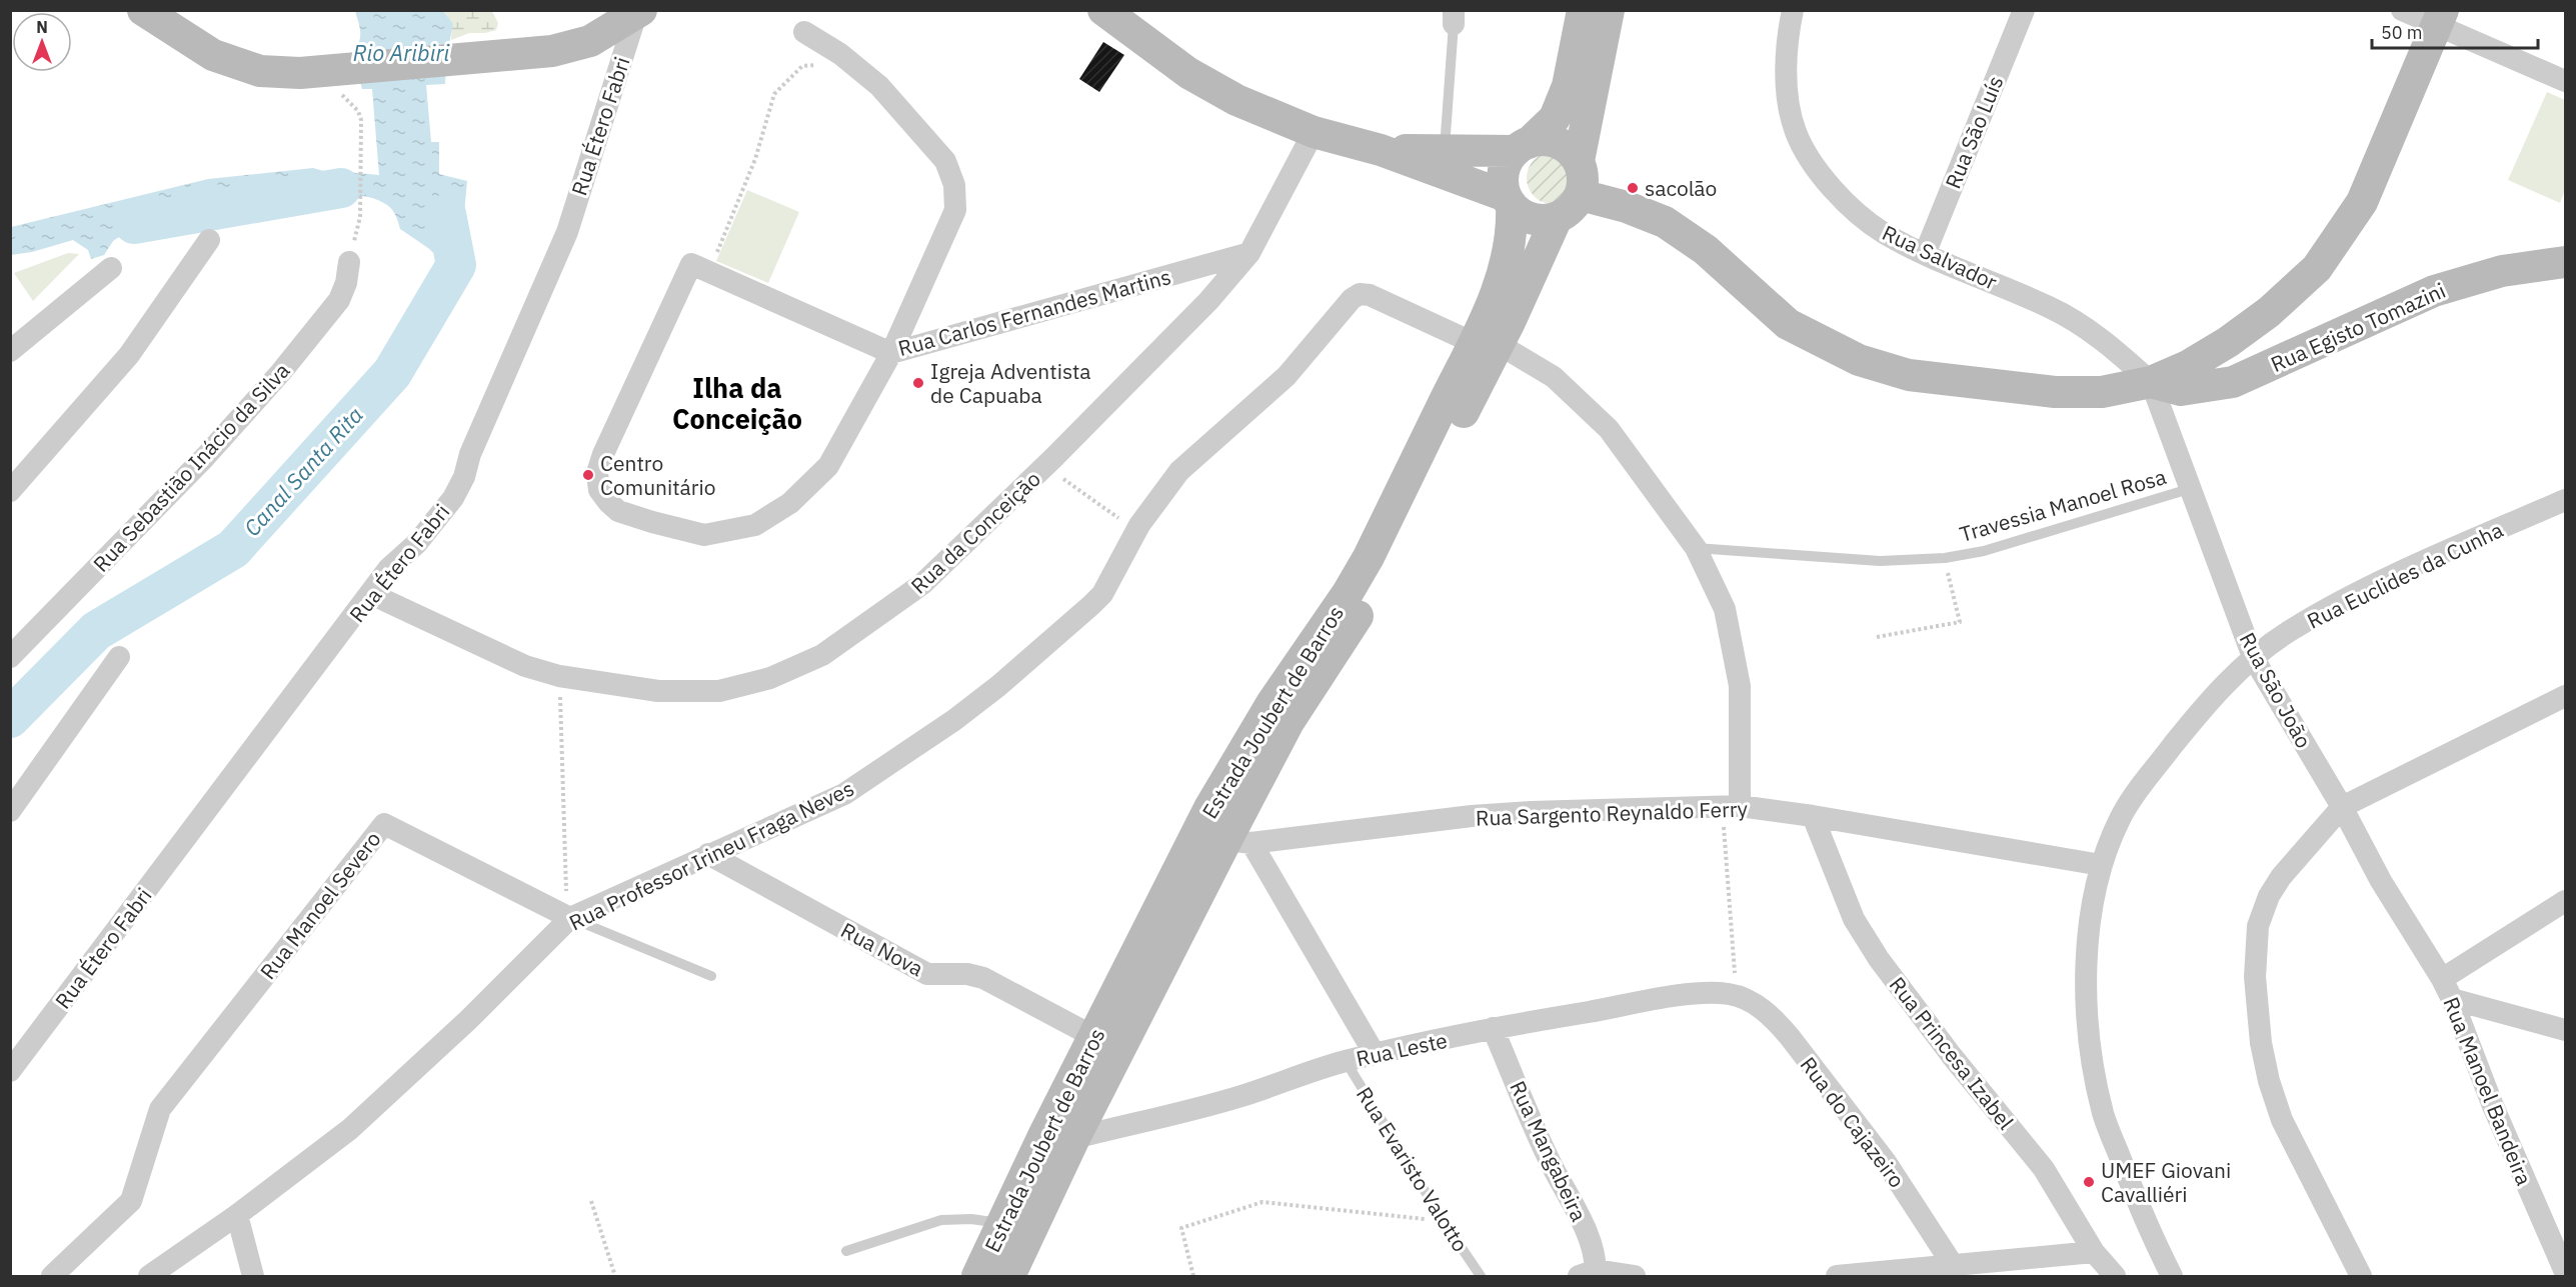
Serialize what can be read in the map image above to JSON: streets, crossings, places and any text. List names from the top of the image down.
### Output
{
  "streets": {
    "main road": ["Rua Egisto Tomazini", "Estrada Joubert de Barros"],
    "street": [
      "Rua Étero Fabri",
      "Rua São Luís",
      "Rua Salvador",
      "Rua Carlos Fernandes Martins",
      "Rua Sebastião Inácio da Silva",
      "Rua da Conceição",
      "Rua Euclides da Cunha",
      "Rua São João",
      "Rua Sargento Reynaldo Ferry",
      "Rua Professor Irineu Fraga Neves",
      "Rua Manoel Severo",
      "Rua Nova",
      "Rua Leste",
      "Rua Princesa Izabel",
      "Rua Manoel Bandeira",
      "Rua do Cajazeiro",
      "Rua Mangabeira",
      "Rua Evaristo Valotto"
    ],
    "lane": ["Travessia Manoel Rosa"]
  },
  "crossings": [
    ["Rua Étero Fabri", "Rua da Conceição"],
    ["Rua São Luís", "Rua Salvador"],
    ["Rua Salvador", "Rua Egisto Tomazini"],
    ["Rua Salvador", "Rua São João"],
    ["Rua Carlos Fernandes Martins", "Rua da Conceição"],
    ["Rua Egisto Tomazini", "Rua São João"],
    ["Travessia Manoel Rosa", "Rua São João"],
    ["Rua Euclides da Cunha", "Rua São João"],
    ["Rua Euclides da Cunha", "Rua Sargento Reynaldo Ferry"],
    ["Rua São João", "Rua Manoel Bandeira"],
    ["Estrada Joubert de Barros", "Rua Sargento Reynaldo Ferry"],
    ["Estrada Joubert de Barros", "Rua Professor Irineu Fraga Neves"],
    ["Estrada Joubert de Barros", "Rua Nova"],
    ["Estrada Joubert de Barros", "Rua Leste"],
    ["Estrada Joubert de Barros", "Rua Evaristo Valotto"],
    ["Rua Sargento Reynaldo Ferry", "Rua Princesa Izabel"],
    ["Rua Sargento Reynaldo Ferry", "Rua Evaristo Valotto"],
    ["Rua Professor Irineu Fraga Neves", "Rua Manoel Severo"],
    ["Rua Professor Irineu Fraga Neves", "Rua Nova"],
    ["Rua Leste", "Rua do Cajazeiro"],
    ["Rua Leste", "Rua Mangabeira"],
    ["Rua Leste", "Rua Evaristo Valotto"]
  ],
  "districts": ["Ilha da Conceição"],
  "water": ["Rio Aribiri", "Canal Santa Rita"],
  "places": [
    "sacolão",
    "Igreja Adventista de Capuaba",
    "Centro Comunitário",
    "UMEF Giovani Cavalliéri"
  ],
  "scale_bar": "50 m",
  "north": "top"
}
